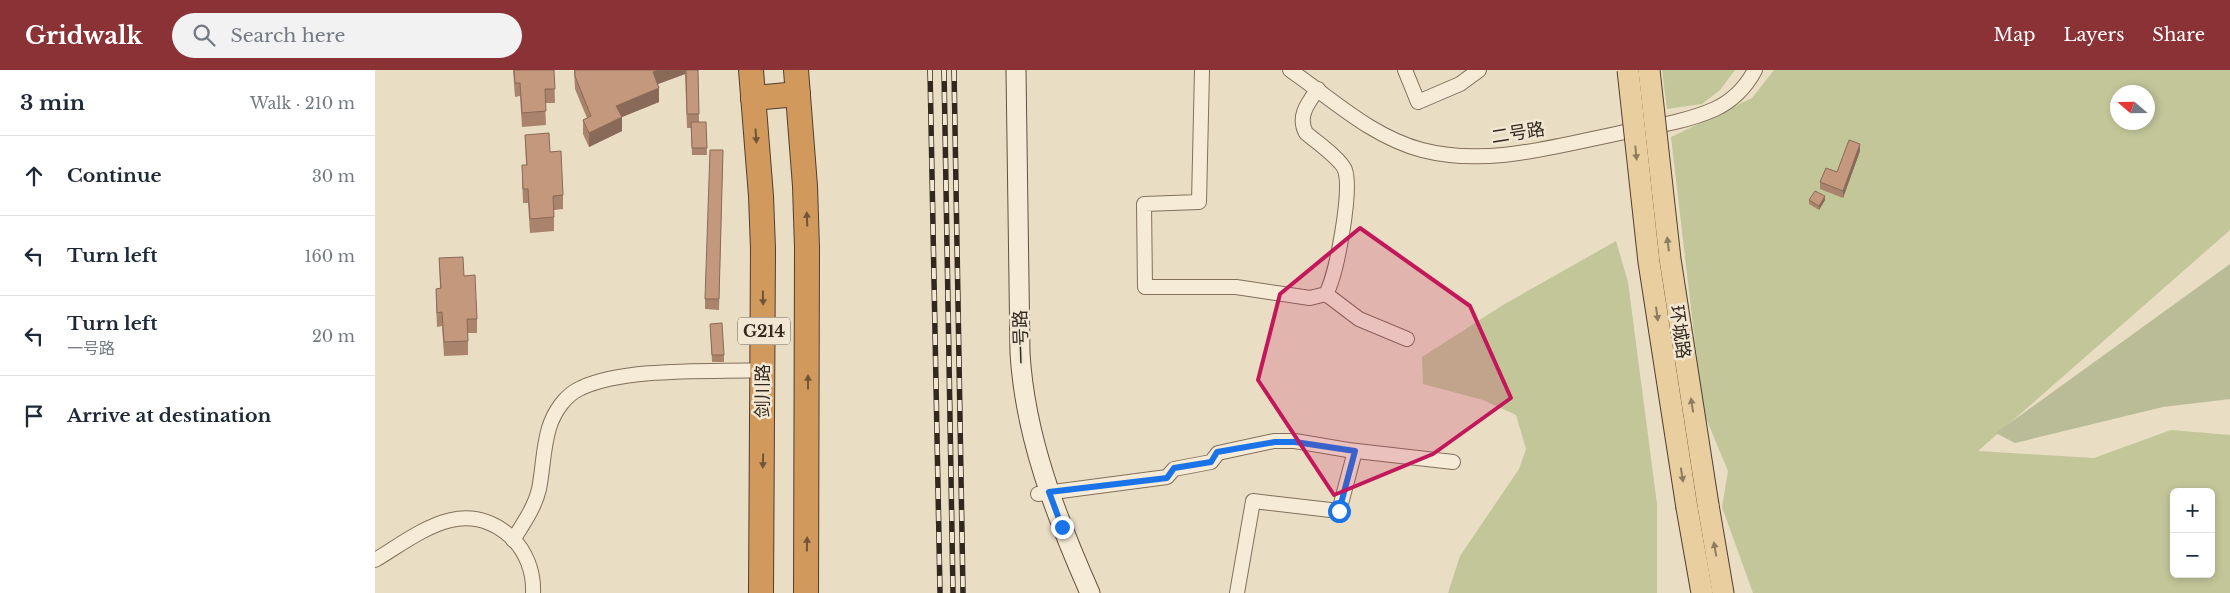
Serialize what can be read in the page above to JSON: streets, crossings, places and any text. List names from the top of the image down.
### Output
{
  "streets": {
    "highway": ["G214", "剑川路"],
    "main road": ["环城路"],
    "street": ["二号路", "一号路"]
  },
  "north": "left",
  "page": {
    "header": "Gridwalk",
    "search": "Search here",
    "nav": ["Map", "Layers", "Share"],
    "heading": ["3 min", "Walk · 210 m"],
    "list": [
      ["Continue", "30 m"],
      ["Turn left", "160 m"],
      ["Turn left", "一号路", "20 m"],
      "Arrive at destination"
    ],
    "map_buttons": ["+", "−"]
  }
}
